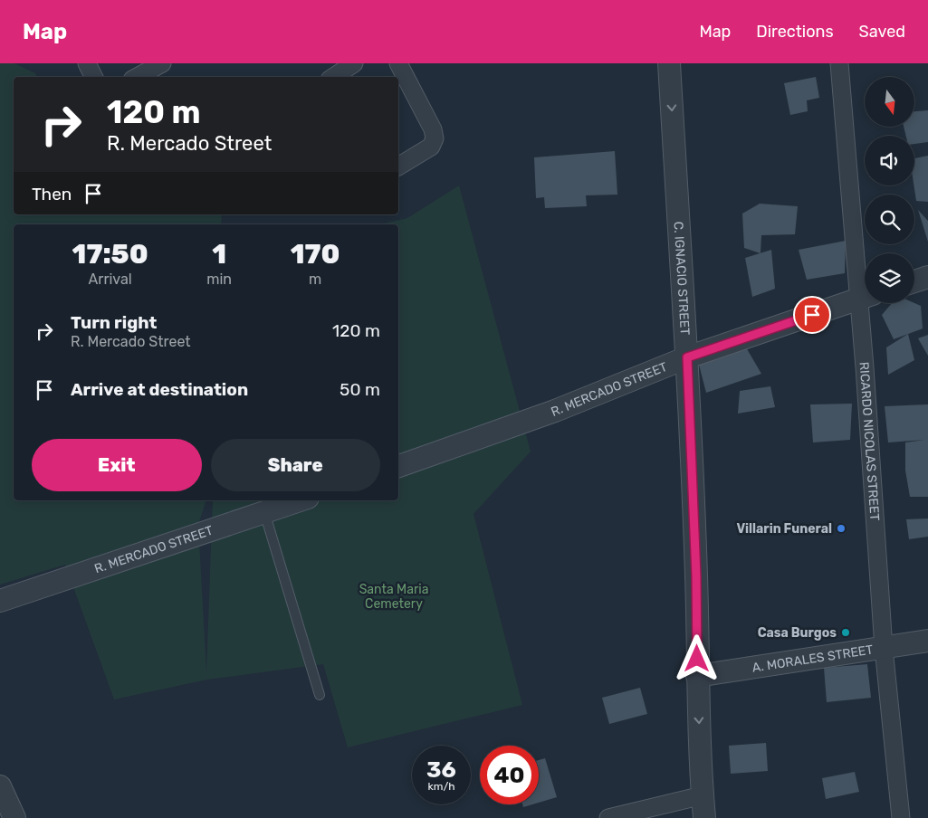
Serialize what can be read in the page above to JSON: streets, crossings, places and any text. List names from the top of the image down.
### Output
{
  "streets": {
    "street": [
      "C. IGNACIO STREET",
      "R. MERCADO STREET",
      "RICARDO NICOLAS STREET",
      "A. MORALES STREET"
    ]
  },
  "crossings": [
    ["C. IGNACIO STREET", "R. MERCADO STREET"],
    ["C. IGNACIO STREET", "A. MORALES STREET"],
    ["RICARDO NICOLAS STREET", "A. MORALES STREET"]
  ],
  "one_way": ["C. IGNACIO STREET"],
  "parks": ["Santa Maria Cemetery"],
  "places": ["Villarin Funeral", "Casa Burgos"],
  "north": "bottom",
  "page": {
    "header": "Map",
    "nav": ["Map", "Directions", "Saved"],
    "turn": ["120 m", "R. Mercado Street"],
    "then": "Then",
    "eta": [
      "17:50",
      "Arrival",
      "1",
      "min",
      "170",
      "m"
    ],
    "list": [
      {
        "name": "Turn right",
        "note": "R. Mercado Street",
        "value": "120 m"
      },
      {
        "name": "Arrive at destination",
        "value": "50 m"
      }
    ],
    "buttons": ["Exit", "Share"],
    "speed": "36 km/h",
    "limit": "40"
  }
}
